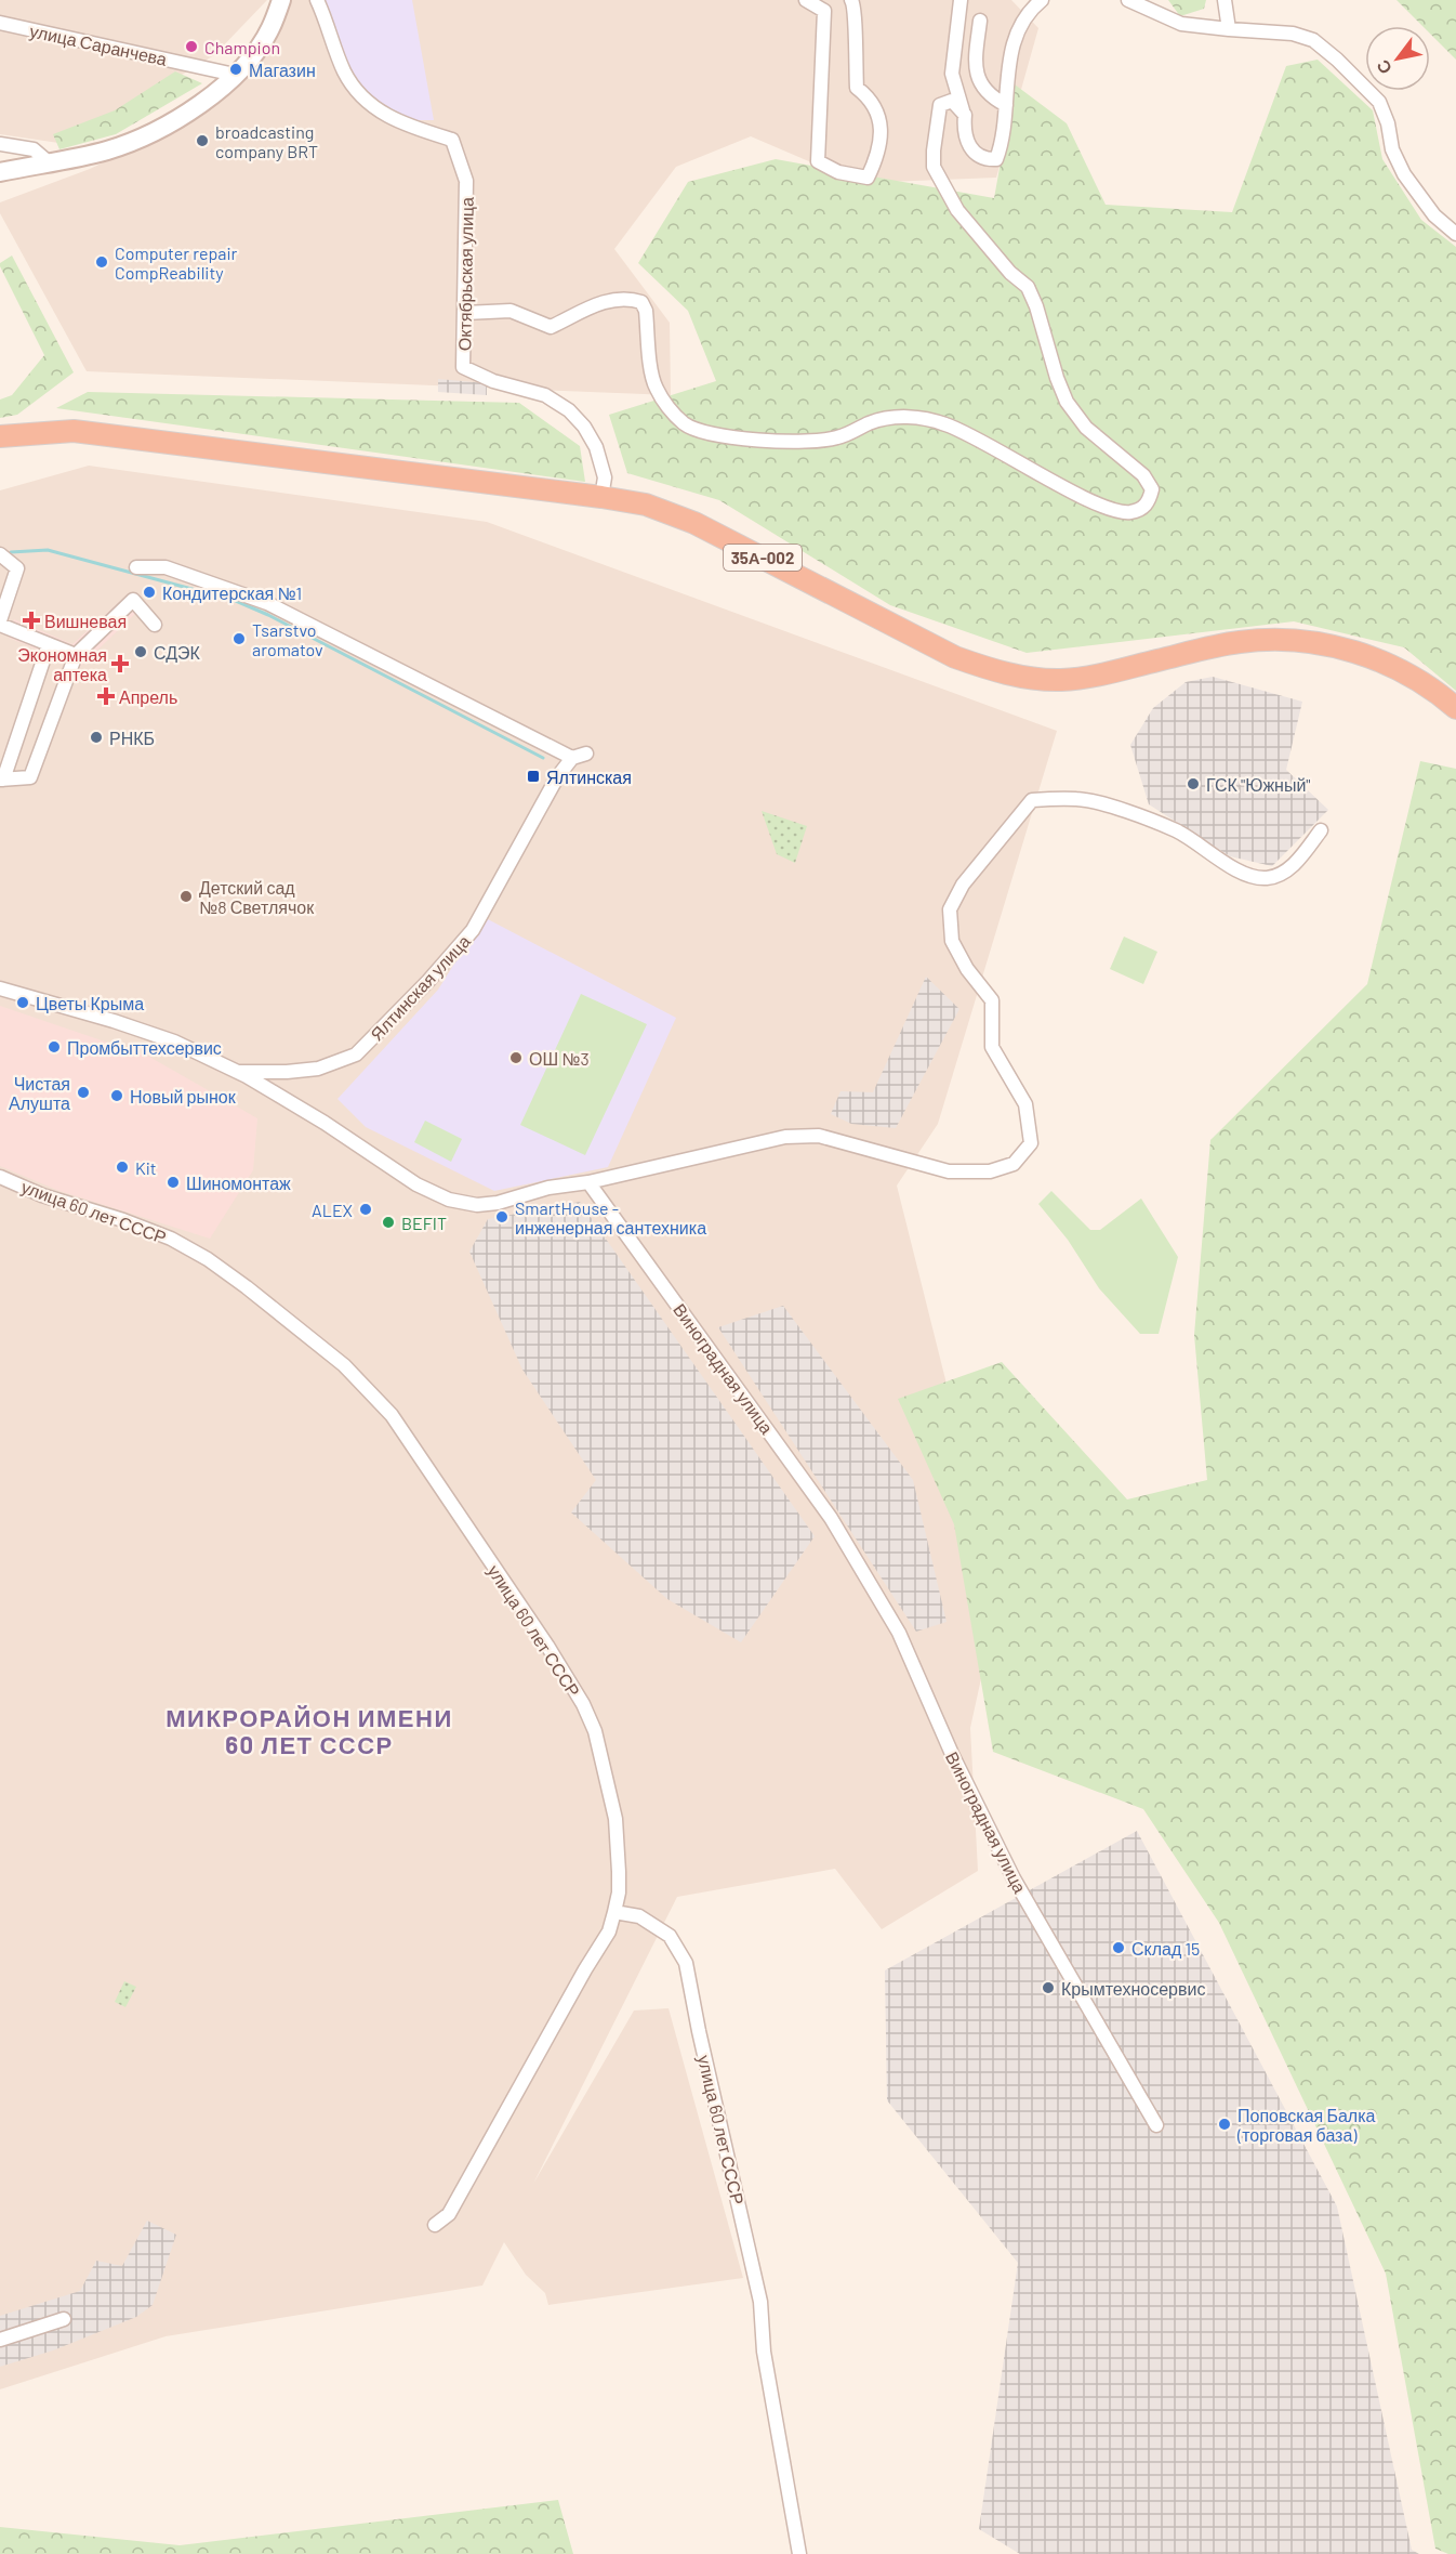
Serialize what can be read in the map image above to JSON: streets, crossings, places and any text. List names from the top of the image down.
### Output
{
  "streets": {
    "highway": ["35А-002"],
    "street": [
      "улица Саранчева",
      "Октябрьская улица",
      "Ялтинская улица",
      "улица 60 лет СССР",
      "Виноградная улица"
    ]
  },
  "crossings": [
    ["Октябрьская улица", "35А-002"]
  ],
  "districts": ["МИКРОРАЙОН ИМЕНИ 60 ЛЕТ СССР"],
  "places": {
    "other": [
      "Champion",
      "Магазин",
      "broadcasting company BRT",
      "Computer repair CompReability",
      "Кондитерская №1",
      "Tsarstvo aromatov",
      "СДЭК",
      "РНКБ",
      "ГСК \"Южный\"",
      "Детский сад №8 Светлячок",
      "Цветы Крыма",
      "Промбыттехсервис",
      "ОШ №3",
      "Чистая Алушта",
      "Новый рынок",
      "Kit",
      "Шиномонтаж",
      "ALEX",
      "SmartHouse - инженерная сантехника",
      "BEFIT",
      "Склад 15",
      "Крымтехносервис",
      "Поповская Балка (торговая база)"
    ],
    "health": ["Вишневая", "Экономная аптека", "Апрель"],
    "transit": ["Ялтинская"]
  },
  "north": "bottom left"
}
